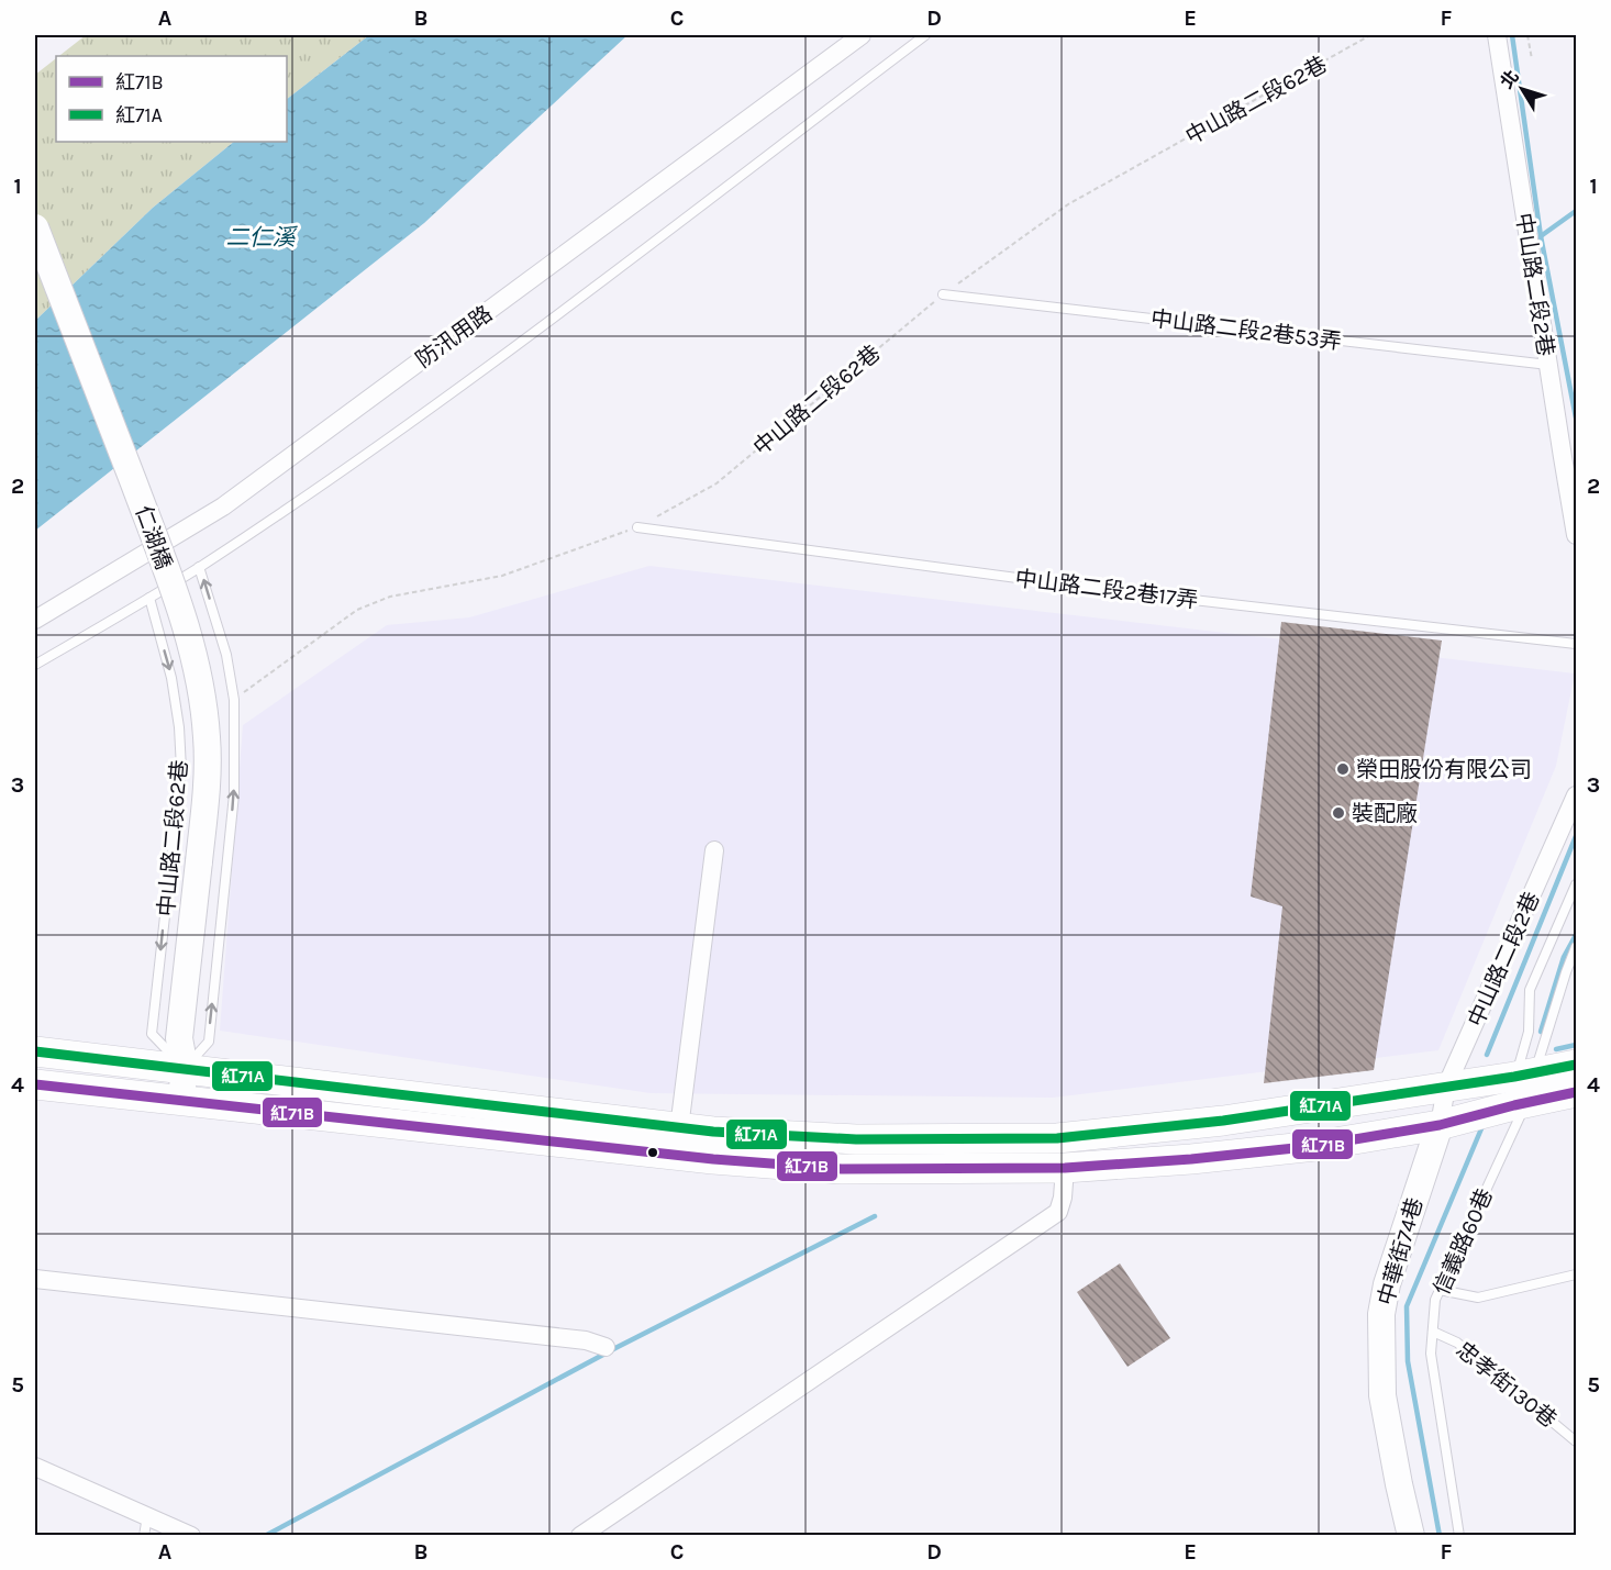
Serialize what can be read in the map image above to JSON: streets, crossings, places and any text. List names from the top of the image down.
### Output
{
  "streets": {
    "street": [
      "中山路二段62巷",
      "中山路二段2巷",
      "防汛用路",
      "仁湖橋",
      "中華街74巷"
    ],
    "lane": [
      "中山路二段2巷53弄",
      "中山路二段2巷17弄",
      "信義路60巷",
      "忠孝街130巷"
    ]
  },
  "crossings": [
    ["中山路二段62巷", "中山路二段2巷53弄"],
    ["中山路二段62巷", "仁湖橋"],
    ["中山路二段62巷", "中山路二段2巷17弄"],
    ["中山路二段2巷", "中山路二段2巷53弄"],
    ["中山路二段2巷", "中華街74巷"],
    ["信義路60巷", "忠孝街130巷"]
  ],
  "water": ["二仁溪"],
  "places": ["榮田股份有限公司", "裝配廠"],
  "lines": ["transit line 紅71A", "transit line 紅71B"],
  "legend": ["紅71B", "紅71A"],
  "north": "top left",
  "grid": {
    "columns": [
      "A",
      "B",
      "C",
      "D",
      "E",
      "F"
    ],
    "rows": [
      "1",
      "2",
      "3",
      "4",
      "5"
    ]
  }
}
